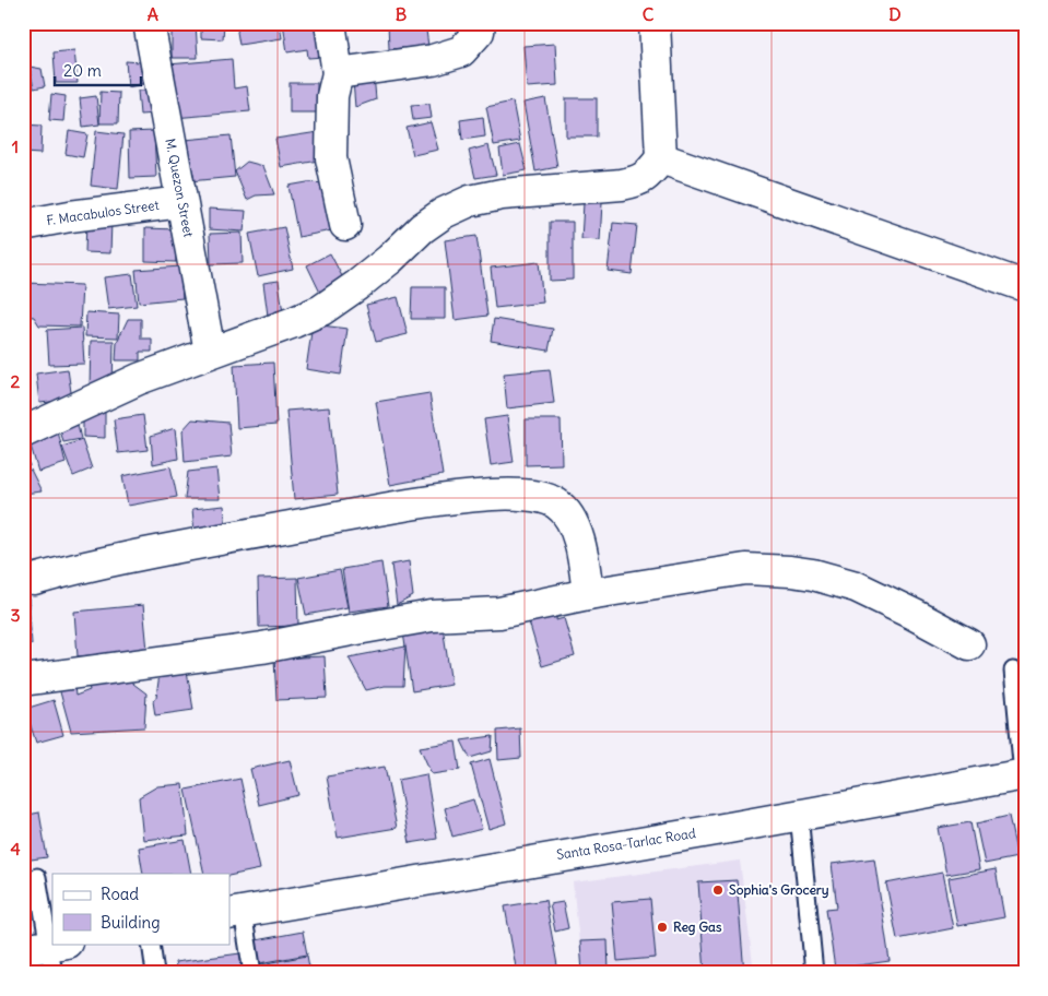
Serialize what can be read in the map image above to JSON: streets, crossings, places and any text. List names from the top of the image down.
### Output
{
  "streets": {
    "main road": ["M. Quezon Street", "F. Macabulos Street", "Santa Rosa-Tarlac Road"]
  },
  "crossings": [
    ["M. Quezon Street", "F. Macabulos Street"]
  ],
  "places": ["Sophia's Grocery", "Reg Gas"],
  "legend": ["Road", "Building"],
  "scale_bar": "20 m",
  "grid": {
    "columns": [
      "A",
      "B",
      "C",
      "D"
    ],
    "rows": [
      "1",
      "2",
      "3",
      "4"
    ]
  }
}
